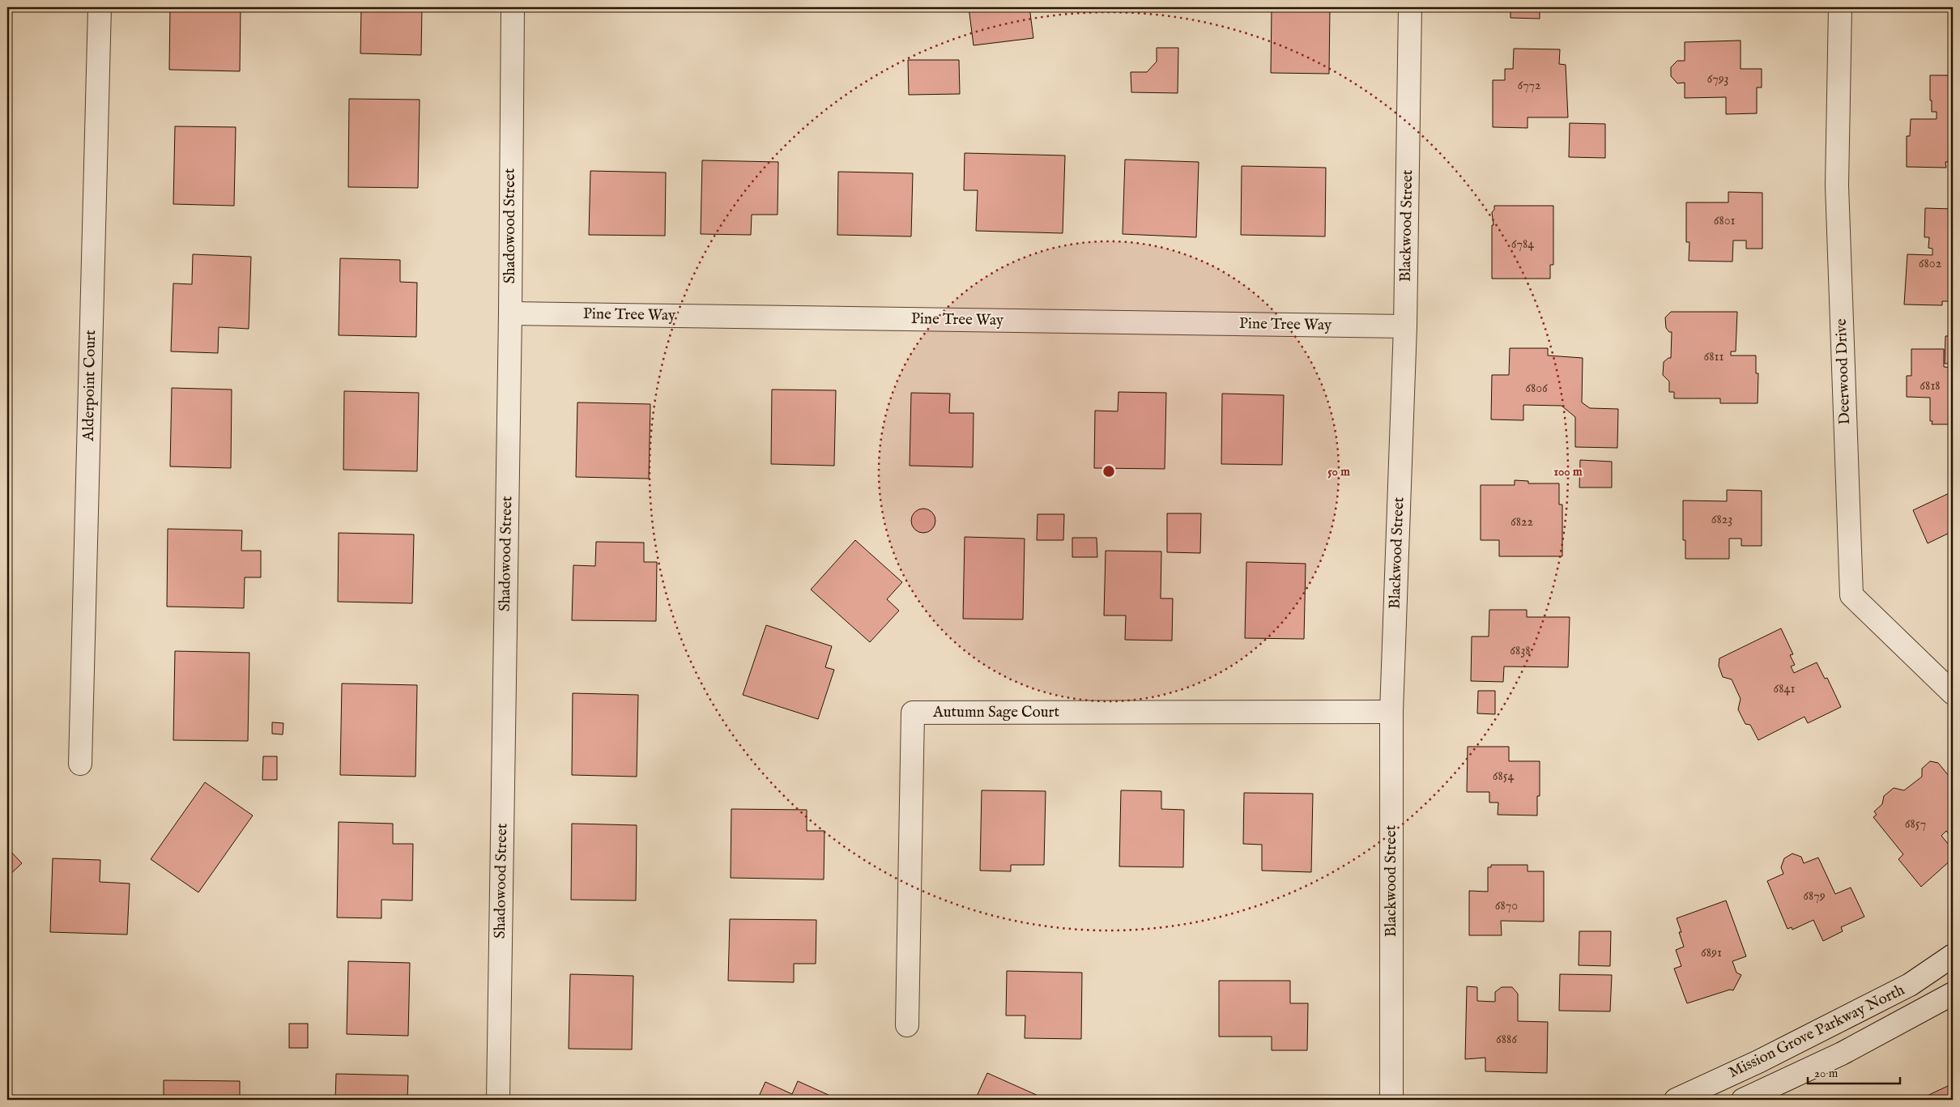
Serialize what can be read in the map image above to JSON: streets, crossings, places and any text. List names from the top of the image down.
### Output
{
  "streets": {
    "street": [
      "Shadowood Street",
      "Blackwood Street",
      "Pine Tree Way",
      "Deerwood Drive",
      "Alderpoint Court",
      "Autumn Sage Court",
      "Mission Grove Parkway North"
    ]
  },
  "crossings": [
    ["Shadowood Street", "Pine Tree Way"],
    ["Blackwood Street", "Pine Tree Way"],
    ["Blackwood Street", "Autumn Sage Court"]
  ],
  "house_numbers": [
    "6793",
    "6772",
    "6801",
    "6784",
    "6802",
    "6811",
    "6818",
    "6806",
    "6823",
    "6822",
    "6838",
    "6841",
    "6854",
    "6857",
    "6879",
    "6870",
    "6891",
    "6886"
  ],
  "scale_bar": "20 m",
  "rings": ["50 m", "100 m"]
}
